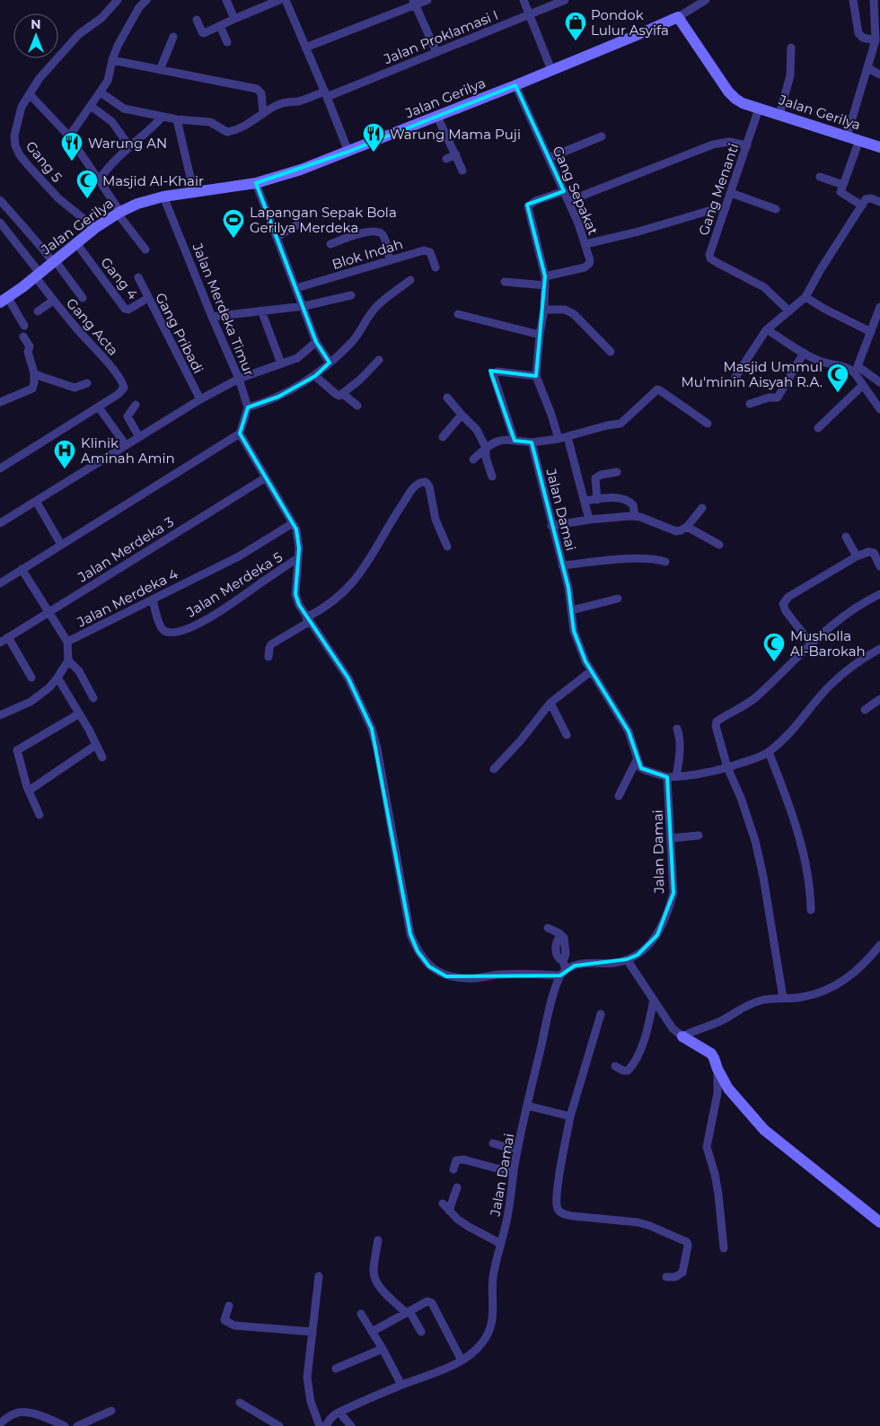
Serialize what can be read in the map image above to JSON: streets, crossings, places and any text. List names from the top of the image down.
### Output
{
  "streets": {
    "street": [
      "Jalan Proklamasi I",
      "Jalan Gerilya",
      "Gang 5",
      "Gang Menanti",
      "Gang Sepakat",
      "Blok Indah",
      "Gang 4",
      "Jalan Merdeka Timur",
      "Gang Acta",
      "Gang Pribadi",
      "Jalan Damai",
      "Jalan Merdeka 3",
      "Jalan Merdeka 5",
      "Jalan Merdeka 4"
    ]
  },
  "crossings": [
    ["Jalan Gerilya", "Gang 5"],
    ["Jalan Gerilya", "Gang Menanti"],
    ["Jalan Gerilya", "Gang Sepakat"],
    ["Jalan Gerilya", "Gang 4"],
    ["Jalan Gerilya", "Jalan Merdeka Timur"],
    ["Jalan Gerilya", "Gang Acta"],
    ["Gang 4", "Gang Pribadi"],
    ["Jalan Merdeka 5", "Jalan Merdeka 4"]
  ],
  "places": {
    "shop": ["Pondok Lulur Asyifa"],
    "restaurant": ["Warung Mama Puji", "Warung AN"],
    "mosque": ["Masjid Al-Khair", "Masjid Ummul Mu'minin Aisyah R.A.", "Musholla Al-Barokah"],
    "sports": ["Lapangan Sepak Bola Gerilya Merdeka"],
    "hospital": ["Klinik Aminah Amin"]
  },
  "north": "top"
}
